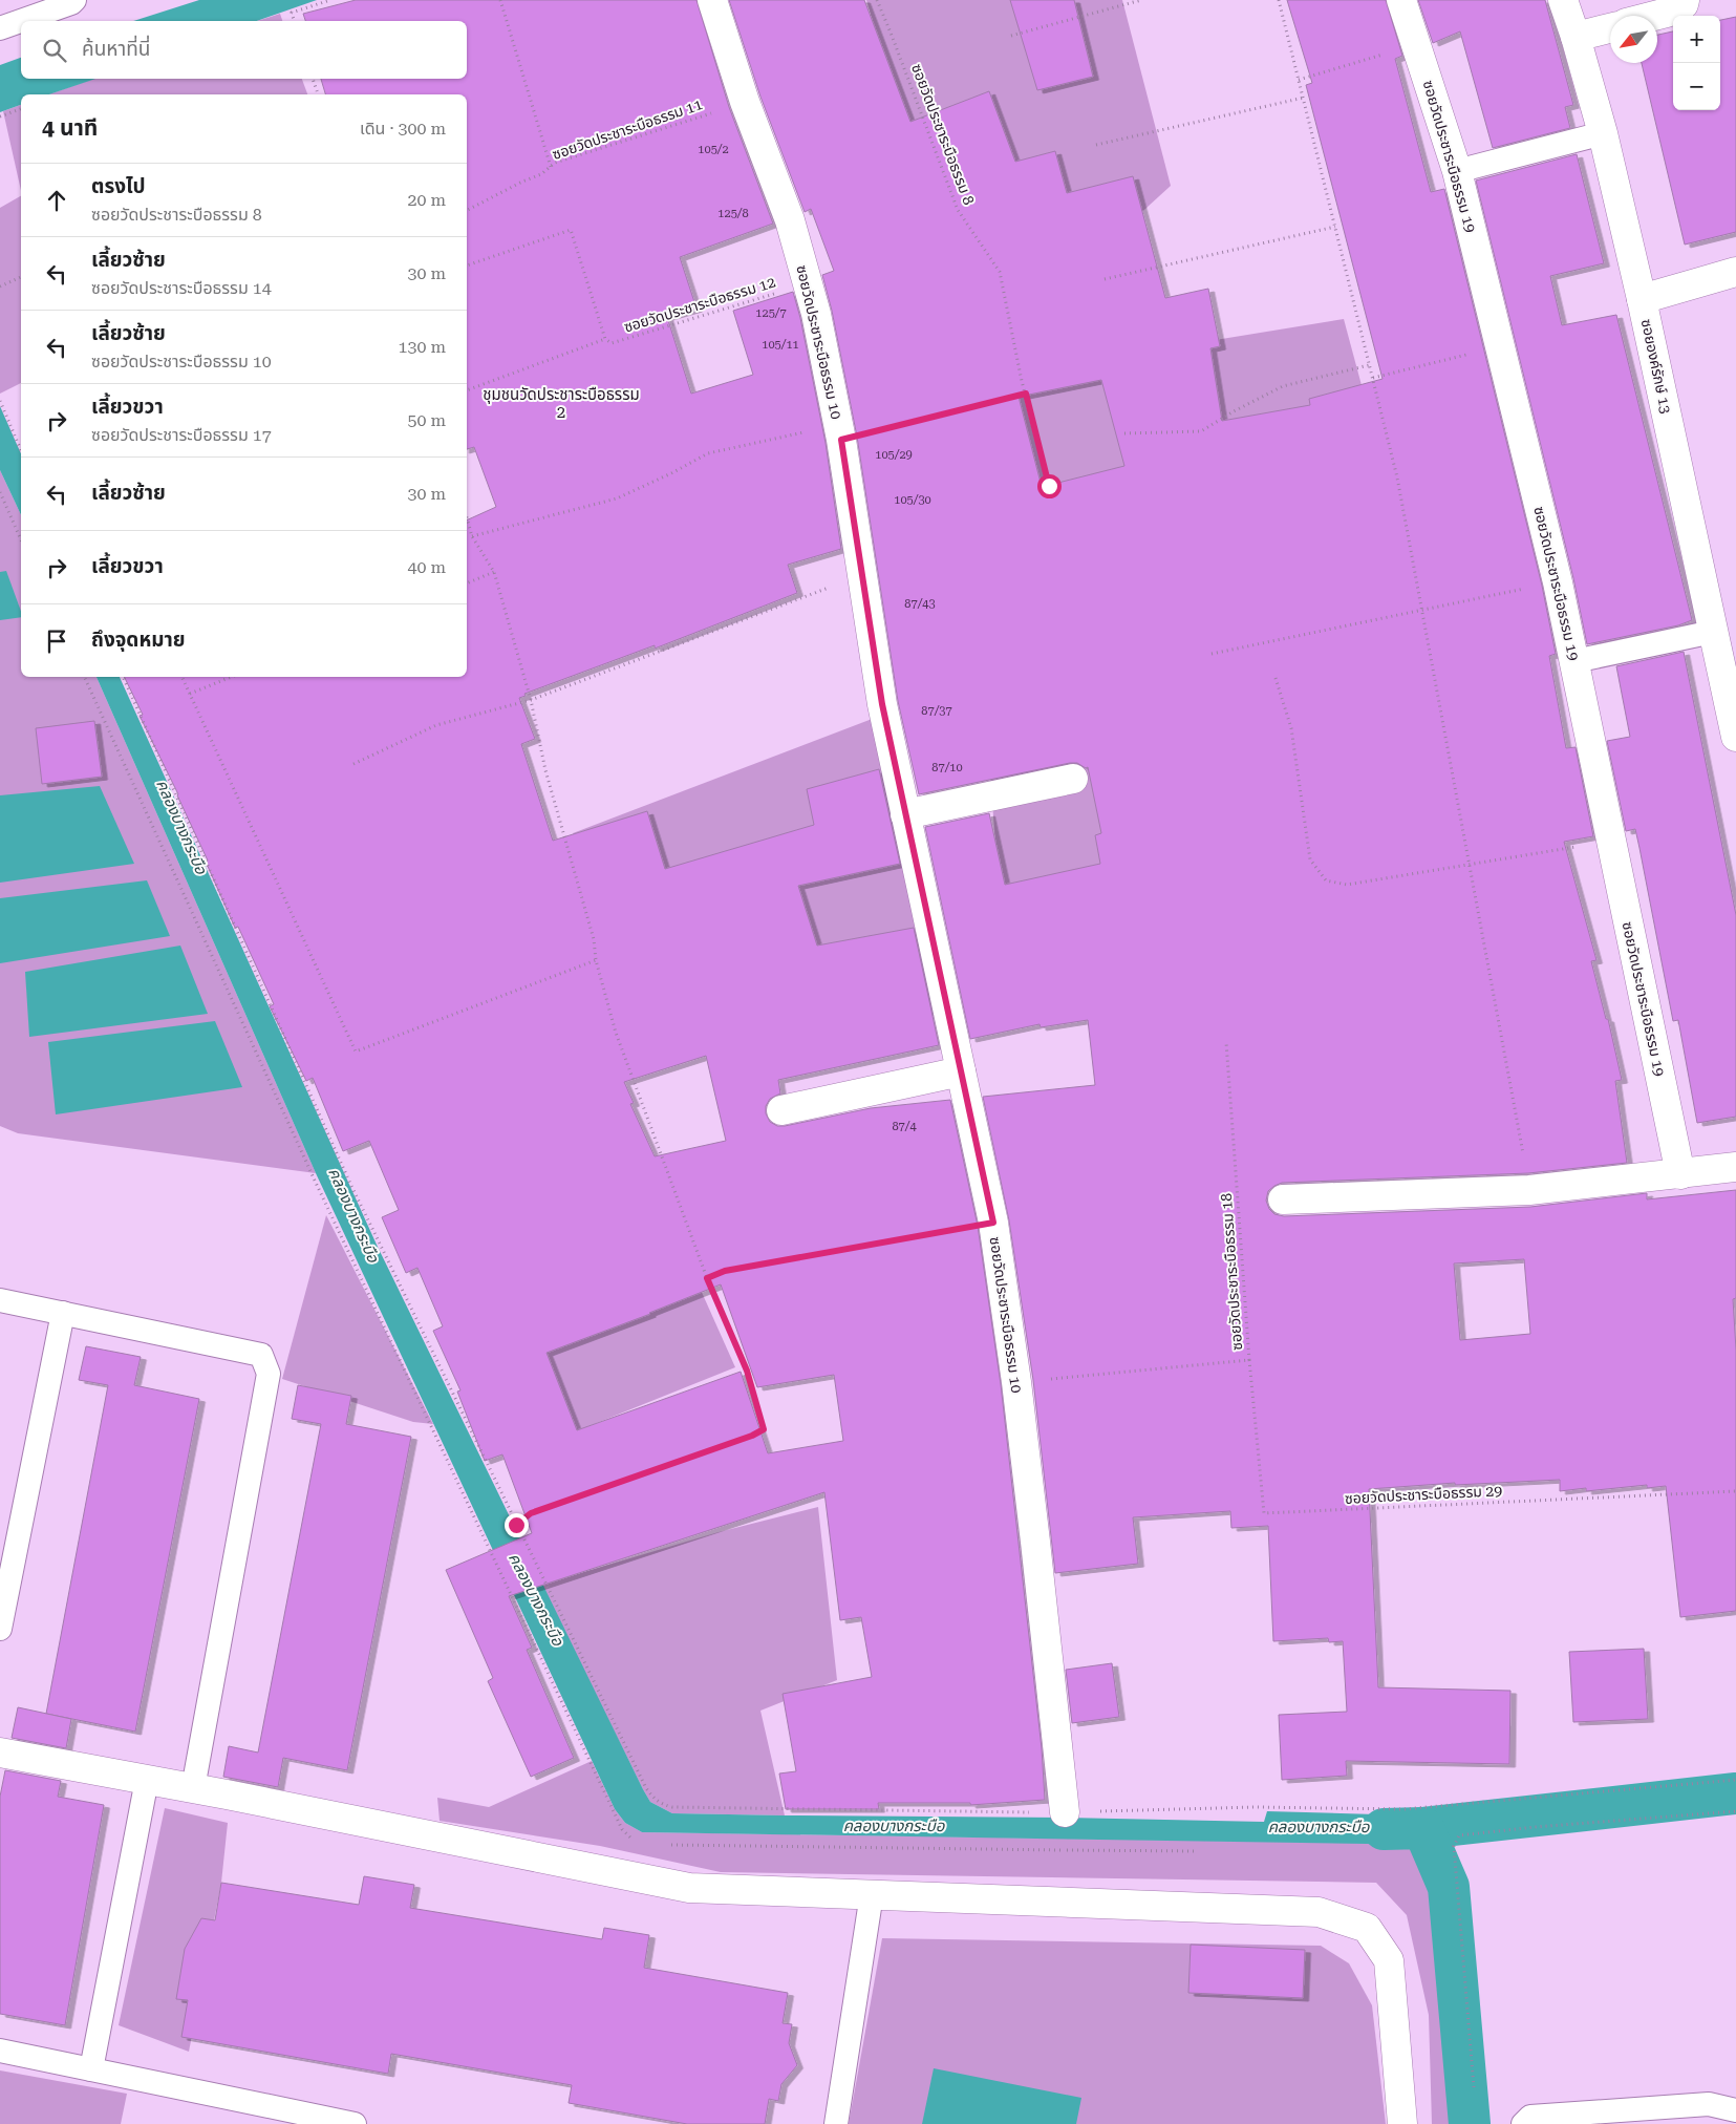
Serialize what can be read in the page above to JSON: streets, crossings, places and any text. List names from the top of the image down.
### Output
{
  "streets": {
    "street": ["ซอยวัดประชาระบือธรรม 19", "ซอยวัดประชาระบือธรรม 10", "ซอยองค์รักษ์ 13"],
    "path": [
      "ซอยวัดประชาระบือธรรม 11",
      "ซอยวัดประชาระบือธรรม 8",
      "ซอยวัดประชาระบือธรรม 12",
      "ซอยวัดประชาระบือธรรม 18",
      "ซอยวัดประชาระบือธรรม 29"
    ]
  },
  "crossings": [
    ["ซอยวัดประชาระบือธรรม 11", "ซอยวัดประชาระบือธรรม 10"],
    ["ซอยวัดประชาระบือธรรม 12", "ซอยวัดประชาระบือธรรม 10"],
    ["ซอยวัดประชาระบือธรรม 10", "ซอยวัดประชาระบือธรรม 18"],
    ["ซอยวัดประชาระบือธรรม 18", "ซอยวัดประชาระบือธรรม 29"]
  ],
  "districts": ["ชุมชนวัดประชาระบือธรรม 2"],
  "water": ["คลองบางกระบือ"],
  "house_numbers": [
    "105/2",
    "125/8",
    "125/7",
    "105/11",
    "105/29",
    "105/30",
    "87/43",
    "87/37",
    "87/10",
    "87/4"
  ],
  "north": "bottom left",
  "page": {
    "map_buttons": ["+", "−"],
    "search": "ค้นหาที่นี่",
    "heading": ["4 นาที", "เดิน · 300 m"],
    "list": [
      ["ตรงไป", "ซอยวัดประชาระบือธรรม 8", "20 m"],
      ["เลี้ยวซ้าย", "ซอยวัดประชาระบือธรรม 14", "30 m"],
      ["เลี้ยวซ้าย", "ซอยวัดประชาระบือธรรม 10", "130 m"],
      ["เลี้ยวขวา", "ซอยวัดประชาระบือธรรม 17", "50 m"],
      ["เลี้ยวซ้าย", "30 m"],
      ["เลี้ยวขวา", "40 m"],
      "ถึงจุดหมาย"
    ]
  }
}
